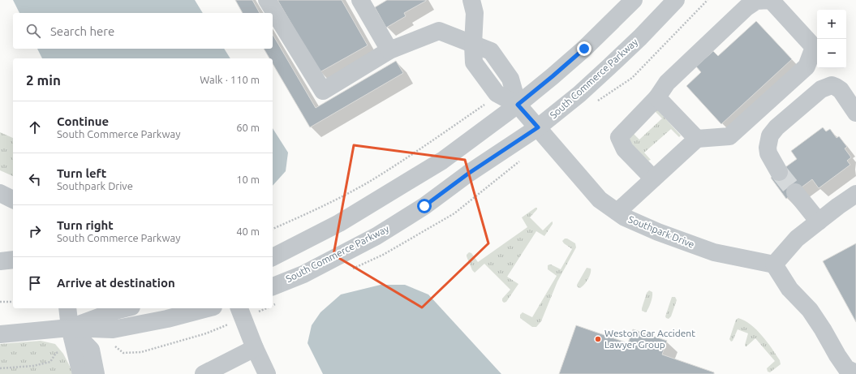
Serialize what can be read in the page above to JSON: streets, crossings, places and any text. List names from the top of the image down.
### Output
{
  "streets": {
    "street": ["South Commerce Parkway", "Southpark Drive"]
  },
  "crossings": [
    ["South Commerce Parkway", "Southpark Drive"]
  ],
  "places": ["Weston Car Accident Lawyer Group"],
  "page": {
    "map_buttons": ["+", "−"],
    "search": "Search here",
    "heading": ["2 min", "Walk · 110 m"],
    "list": [
      ["Continue", "South Commerce Parkway", "60 m"],
      ["Turn left", "Southpark Drive", "10 m"],
      ["Turn right", "South Commerce Parkway", "40 m"],
      "Arrive at destination"
    ]
  }
}
